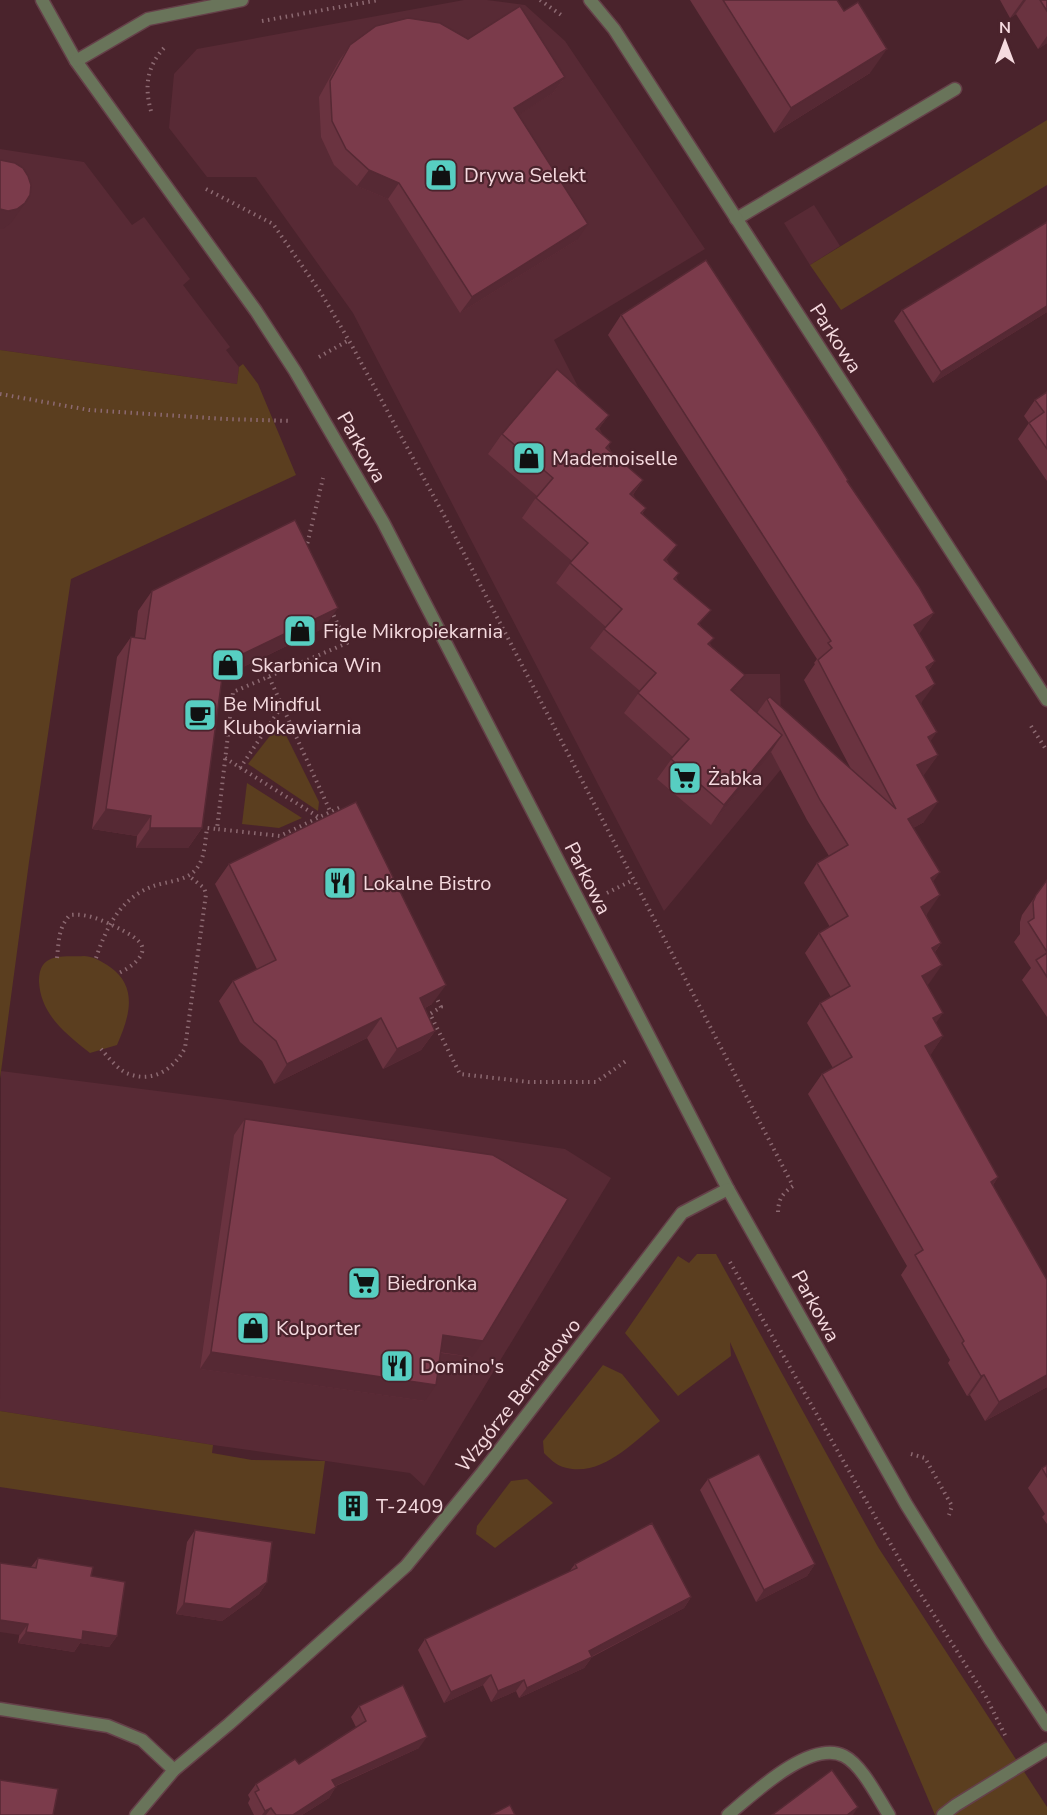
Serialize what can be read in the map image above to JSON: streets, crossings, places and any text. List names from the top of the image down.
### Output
{
  "streets": {
    "street": ["Parkowa", "Wzgórze Bernadowo"]
  },
  "crossings": [
    ["Parkowa", "Wzgórze Bernadowo"]
  ],
  "places": {
    "shop": [
      "Drywa Selekt",
      "Mademoiselle",
      "Figle Mikropiekarnia",
      "Skarbnica Win",
      "Kolporter"
    ],
    "cafe": ["Be Mindful Klubokawiarnia"],
    "supermarket": ["Żabka", "Biedronka"],
    "restaurant": ["Lokalne Bistro", "Domino's"],
    "building": ["T-2409"]
  },
  "north": "top"
}
